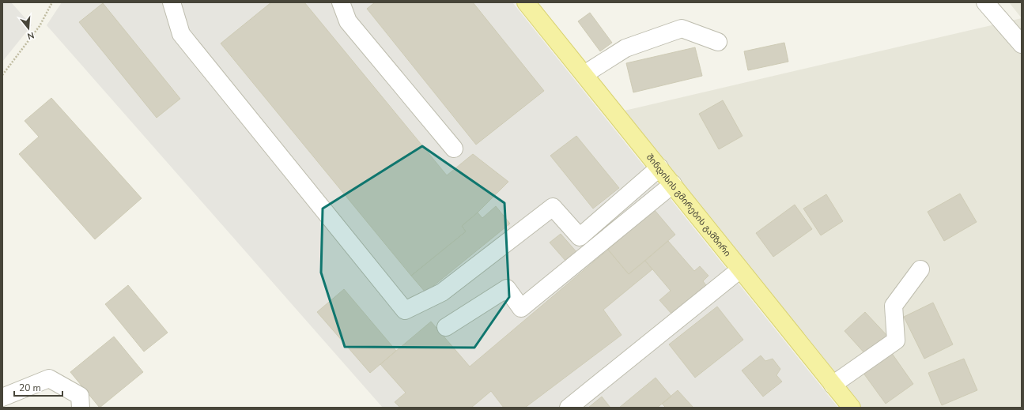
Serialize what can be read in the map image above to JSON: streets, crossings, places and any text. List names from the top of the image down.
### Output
{
  "streets": {
    "main road": ["შინდისის გმირების გამზირი"]
  },
  "scale_bar": "20 m",
  "north": "bottom"
}
